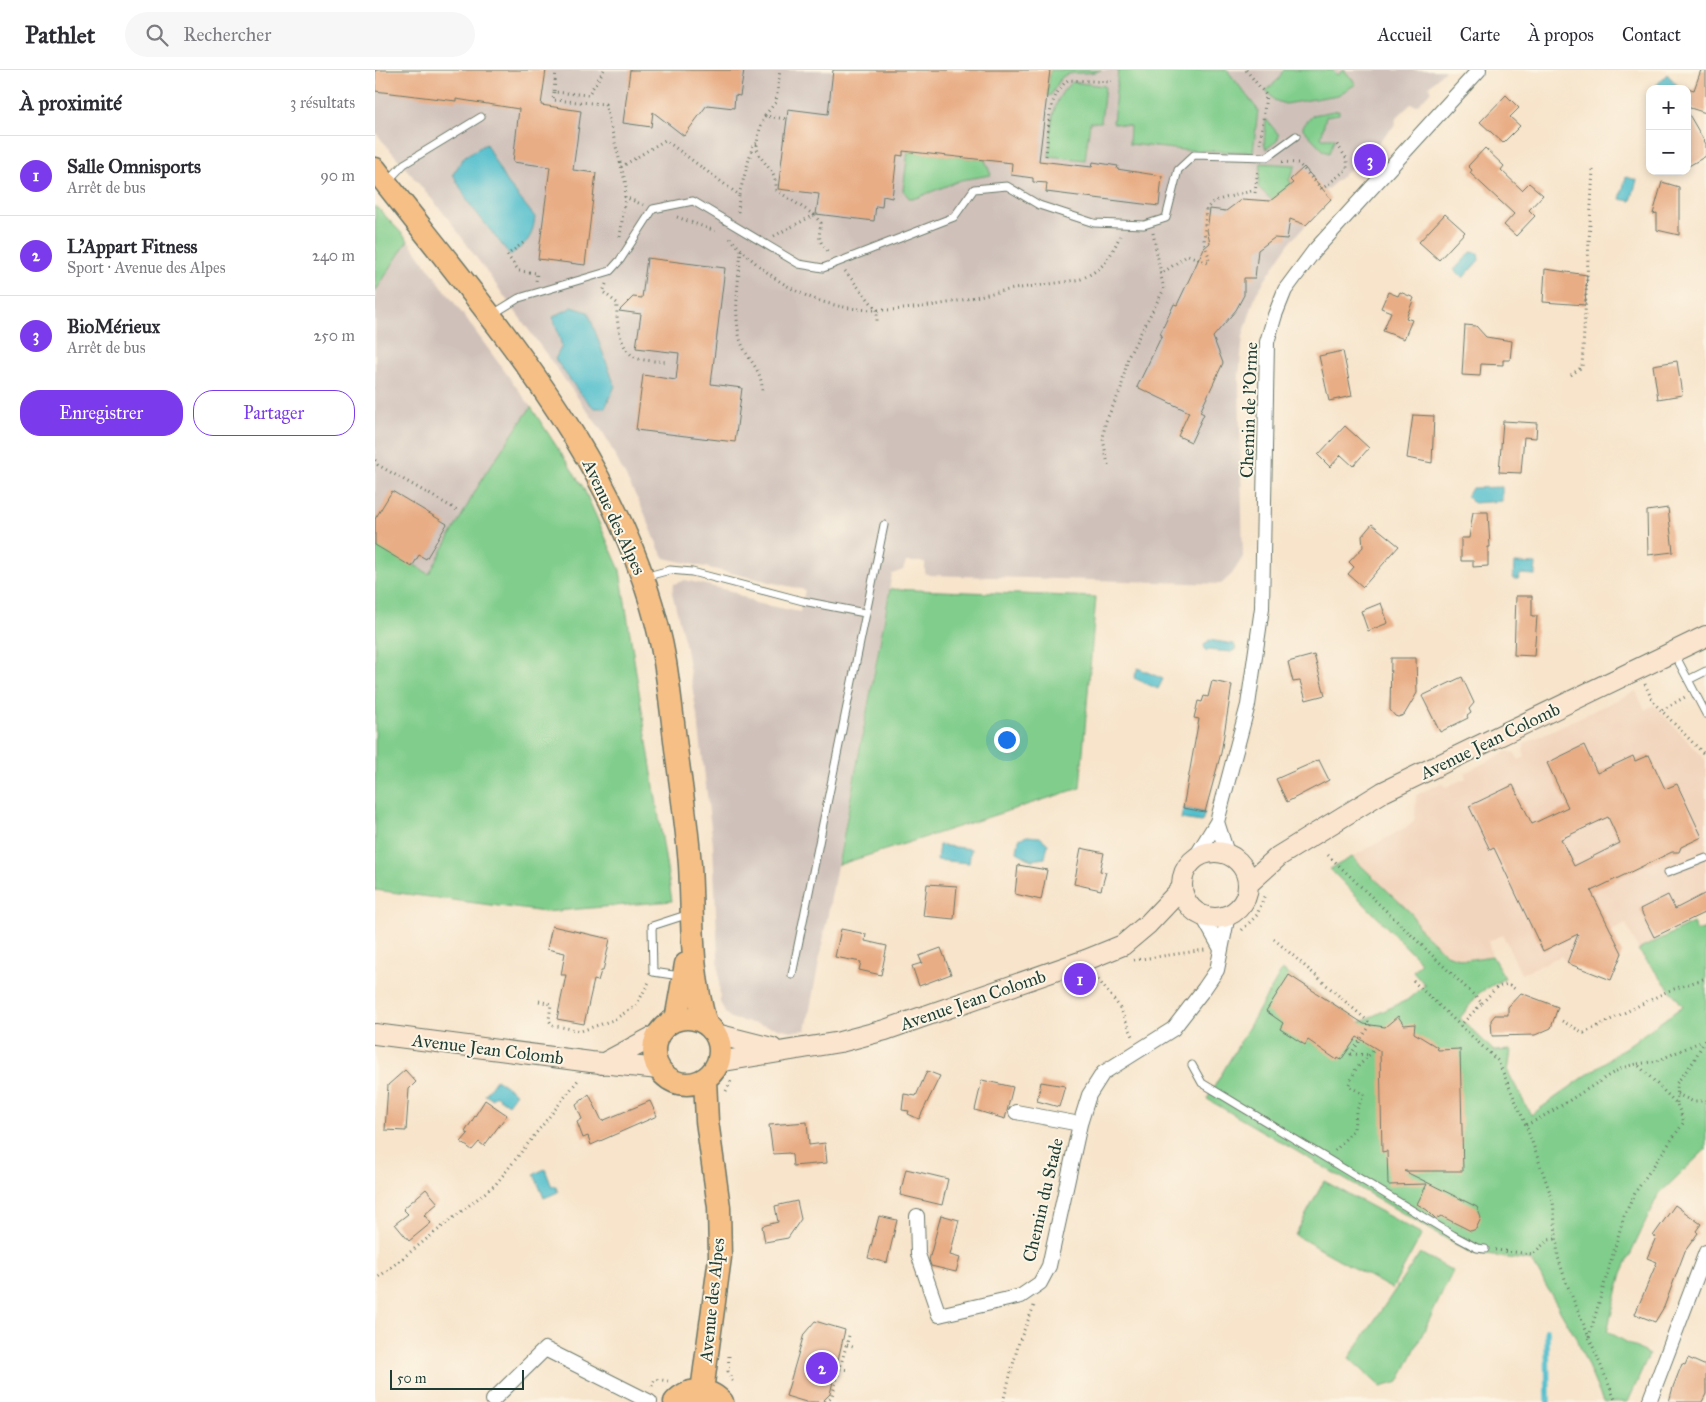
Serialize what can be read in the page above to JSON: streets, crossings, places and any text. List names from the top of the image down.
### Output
{
  "streets": {
    "main road": ["Avenue des Alpes"],
    "street": ["Chemin de l'Orme", "Avenue Jean Colomb", "Chemin du Stade"]
  },
  "crossings": [
    ["Chemin de l'Orme", "Avenue Jean Colomb"],
    ["Chemin de l'Orme", "Chemin du Stade"],
    ["Avenue des Alpes", "Avenue Jean Colomb"],
    ["Avenue Jean Colomb", "Chemin du Stade"]
  ],
  "scale_bar": "50 m",
  "page": {
    "header": "Pathlet",
    "search": "Rechercher",
    "nav": [
      "Accueil",
      "Carte",
      "À propos",
      "Contact"
    ],
    "heading": ["À proximité", "3 résultats"],
    "map_buttons": ["+", "−"],
    "list": [
      {
        "mark": "1",
        "name": "Salle Omnisports",
        "note": "Arrêt de bus",
        "value": "90 m"
      },
      {
        "mark": "2",
        "name": "L'Appart Fitness",
        "note": "Sport · Avenue des Alpes",
        "value": "240 m"
      },
      {
        "mark": "3",
        "name": "BioMérieux",
        "note": "Arrêt de bus",
        "value": "250 m"
      }
    ],
    "pins": ["3", "1", "2"],
    "buttons": ["Enregistrer", "Partager"],
    "scale": "50 m"
  }
}
